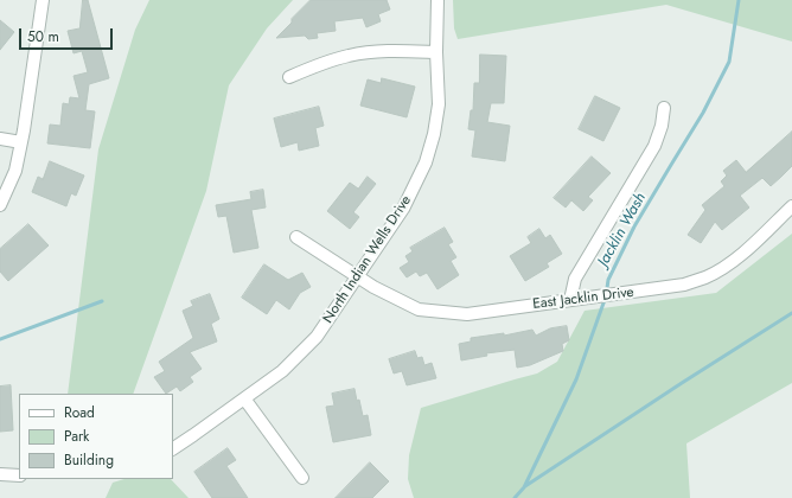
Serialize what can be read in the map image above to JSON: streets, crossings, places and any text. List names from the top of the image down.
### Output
{
  "streets": {
    "street": ["North Indian Wells Drive", "East Jacklin Drive"]
  },
  "crossings": [
    ["North Indian Wells Drive", "East Jacklin Drive"]
  ],
  "water": ["Jacklin Wash"],
  "legend": ["Road", "Park", "Building"],
  "scale_bar": "50 m"
}
